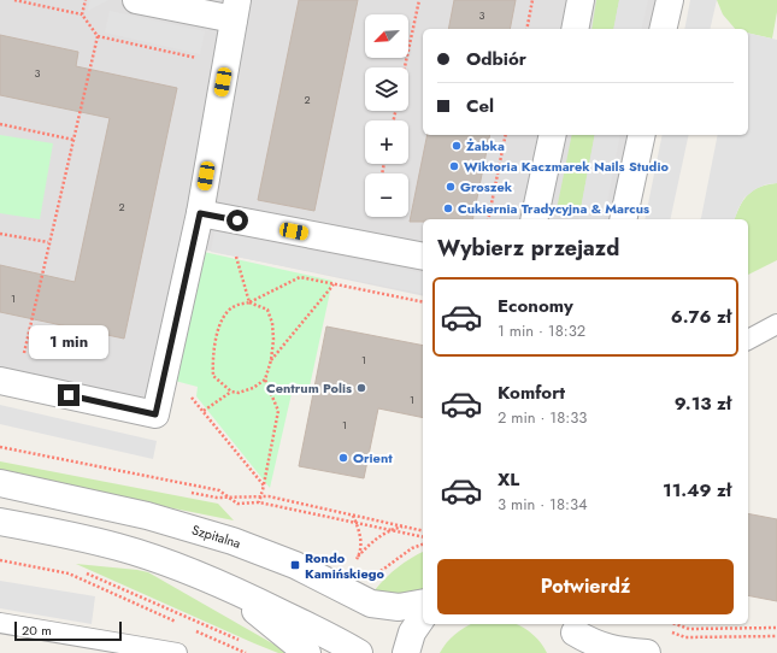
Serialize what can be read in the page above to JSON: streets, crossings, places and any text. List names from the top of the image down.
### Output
{
  "streets": {
    "street": ["Szpitalna"]
  },
  "places": {
    "other": [
      "Żabka",
      "Wiktoria Kaczmarek Nails Studio",
      "Groszek",
      "Cukiernia Tradycyjna & Marcus",
      "Centrum Polis",
      "Orient"
    ],
    "transit": ["Rondo Kamińskiego"]
  },
  "house_numbers": [
    "3",
    "3",
    "2",
    "2",
    "1",
    "1",
    "1",
    "1"
  ],
  "scale_bar": "20 m",
  "north": "bottom left",
  "page": {
    "map_buttons": ["+", "−"],
    "banner": ["Odbiór", "Cel"],
    "heading": "Wybierz przejazd",
    "list": [
      {
        "name": "Economy",
        "note": "1 min · 18:32",
        "value": "6.76 zł"
      },
      {
        "name": "Komfort",
        "note": "2 min · 18:33",
        "value": "9.13 zł"
      },
      {
        "name": "XL",
        "note": "3 min · 18:34",
        "value": "11.49 zł"
      }
    ],
    "bubble": "1 min",
    "buttons": "Potwierdź",
    "scale": "20 m"
  }
}
